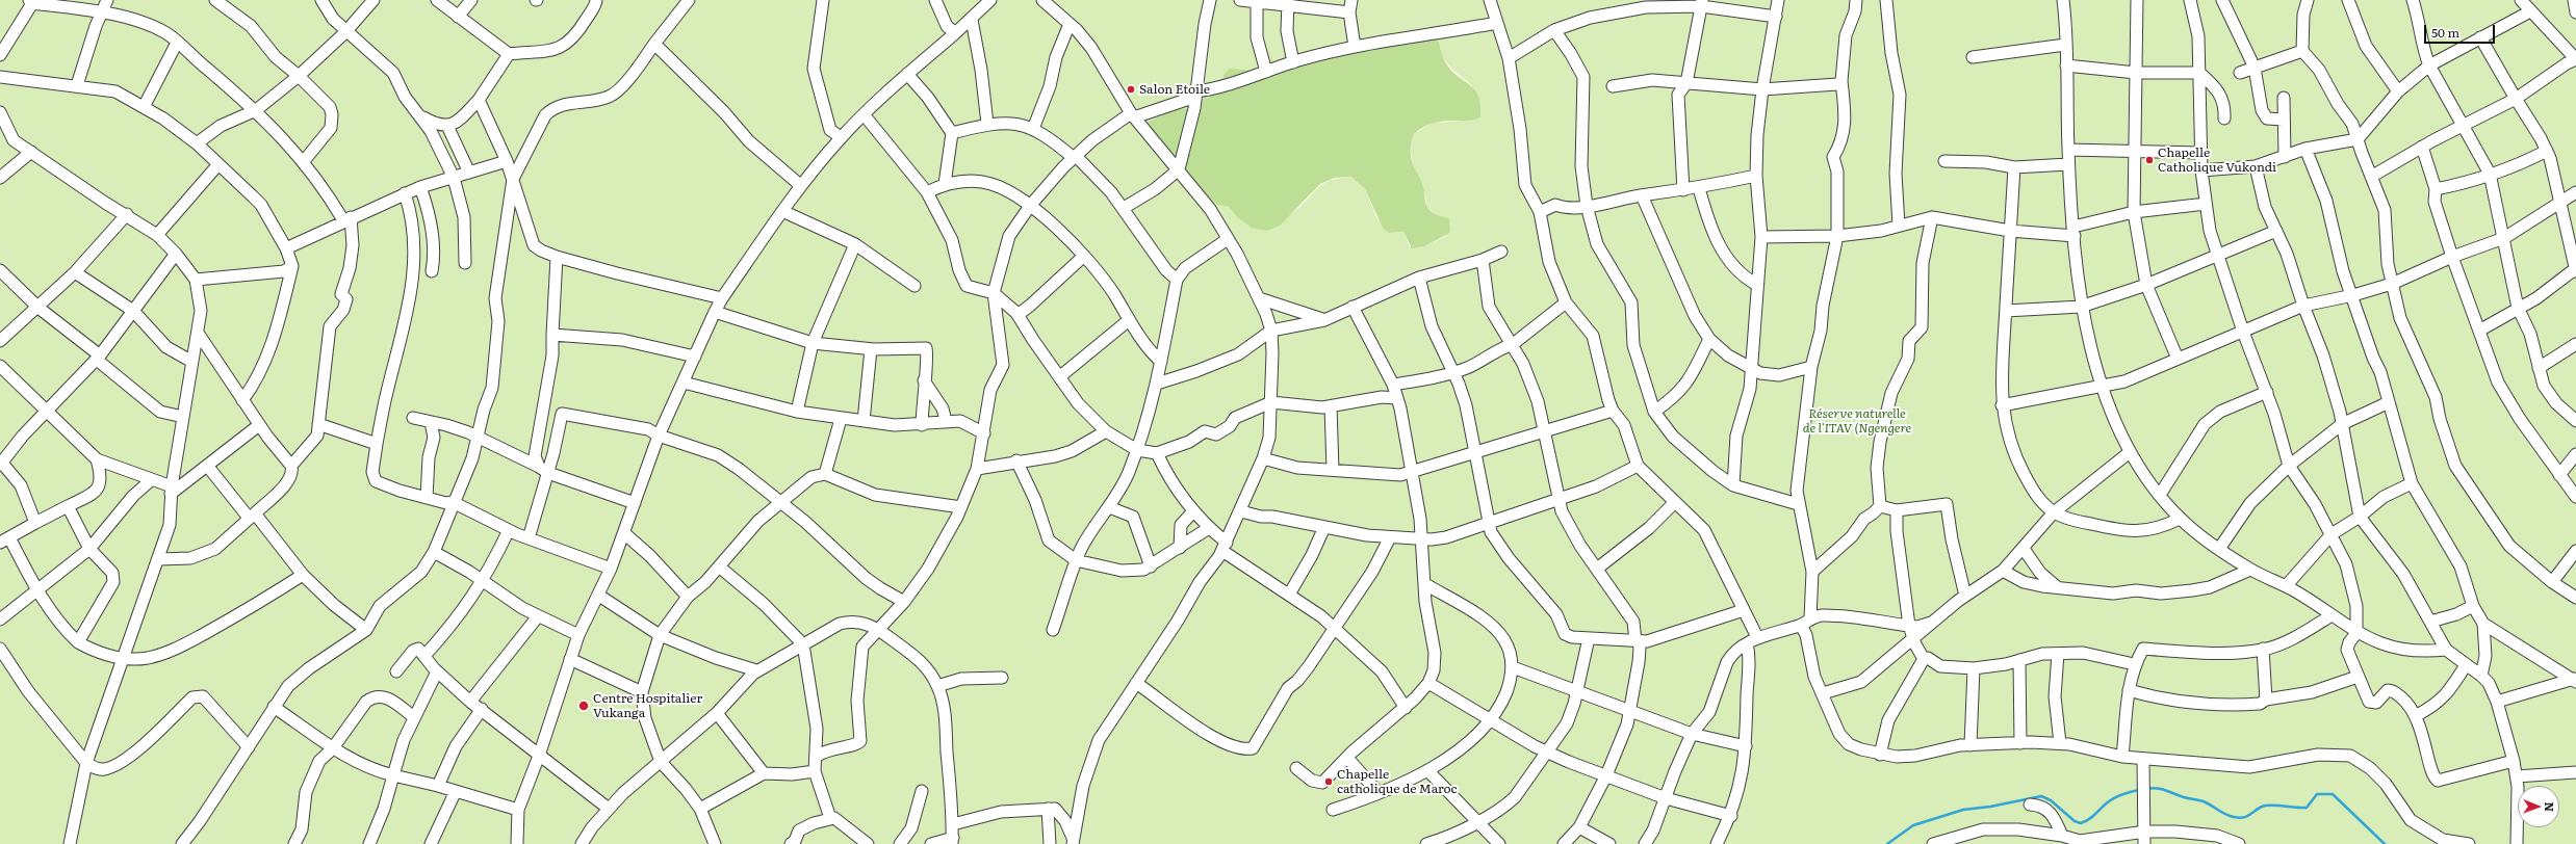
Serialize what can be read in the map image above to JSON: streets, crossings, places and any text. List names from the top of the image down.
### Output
{
  "parks": ["Réserve naturelle de l'ITAV (Ngengere"],
  "places": [
    "Salon Etoile",
    "Chapelle Catholique Vukondi",
    "Centre Hospitalier Vukanga",
    "Chapelle catholique de Maroc"
  ],
  "scale_bar": "50 m",
  "north": "right"
}
